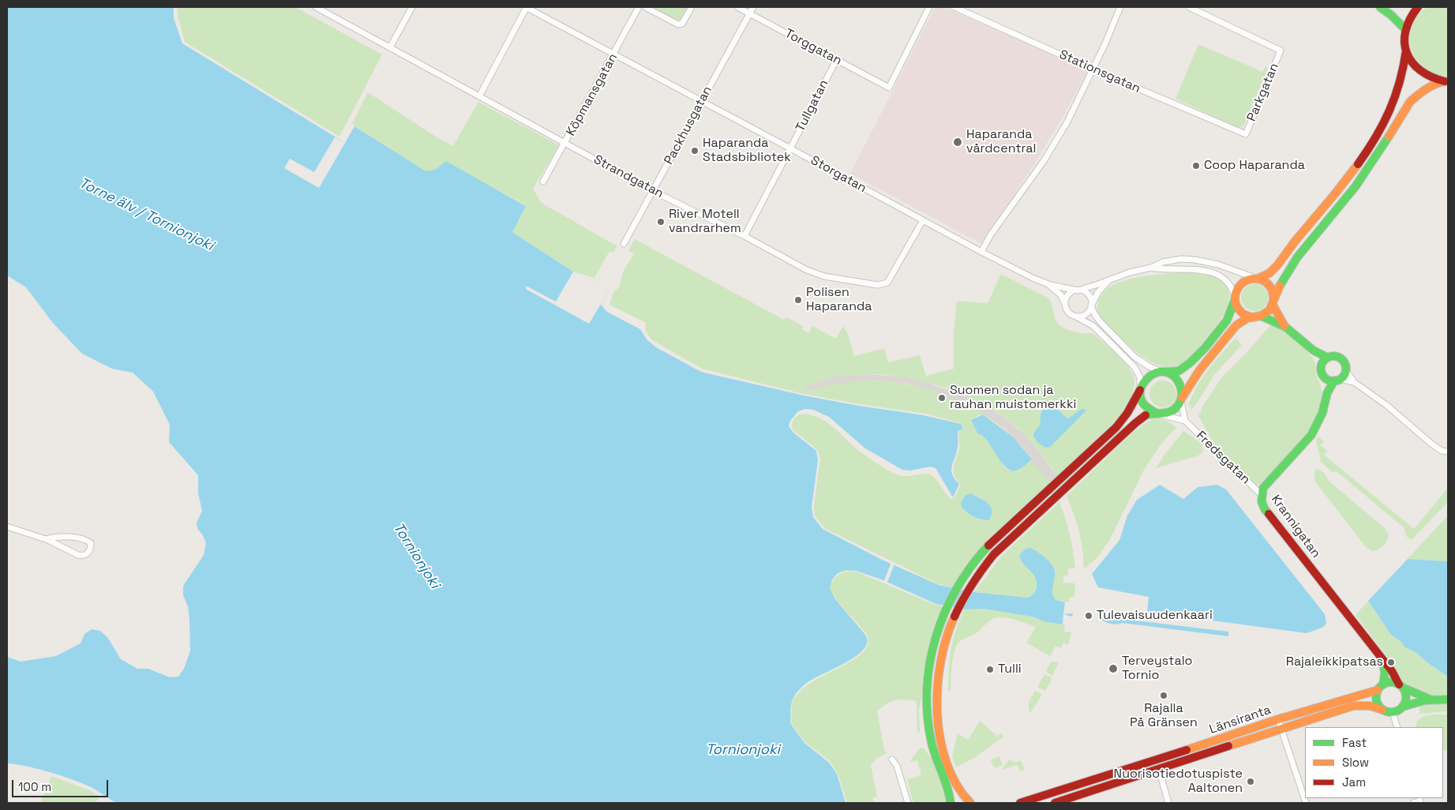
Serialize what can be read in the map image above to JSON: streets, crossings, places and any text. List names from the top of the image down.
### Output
{
  "streets": {
    "main road": ["Krannigatan", "Länsiranta"],
    "street": [
      "Torggatan",
      "Stationsgatan",
      "Parkgatan",
      "Köpmansgatan",
      "Tullgatan",
      "Packhusgatan",
      "Storgatan",
      "Strandgatan",
      "Fredsgatan"
    ]
  },
  "crossings": [
    ["Torggatan", "Tullgatan"],
    ["Torggatan", "Packhusgatan"],
    ["Stationsgatan", "Parkgatan"],
    ["Köpmansgatan", "Storgatan"],
    ["Köpmansgatan", "Strandgatan"],
    ["Tullgatan", "Storgatan"],
    ["Tullgatan", "Strandgatan"],
    ["Packhusgatan", "Storgatan"],
    ["Packhusgatan", "Strandgatan"],
    ["Storgatan", "Strandgatan"],
    ["Fredsgatan", "Krannigatan"],
    ["Krannigatan", "Länsiranta"]
  ],
  "water": ["Torne älv / Tornionjoki", "Tornionjoki"],
  "places": [
    "Haparanda vårdcentral",
    "Haparanda Stadsbibliotek",
    "Coop Haparanda",
    "River Motell vandrarhem",
    "Polisen Haparanda",
    "Suomen sodan ja rauhan muistomerkki",
    "Tulevaisuudenkaari",
    "Rajaleikkipatsas",
    "Terveystalo Tornio",
    "Tulli",
    "Rajalla På Gränsen",
    "Nuorisotiedotuspiste Aaltonen"
  ],
  "legend": ["Fast", "Slow", "Jam"],
  "scale_bar": "100 m"
}
